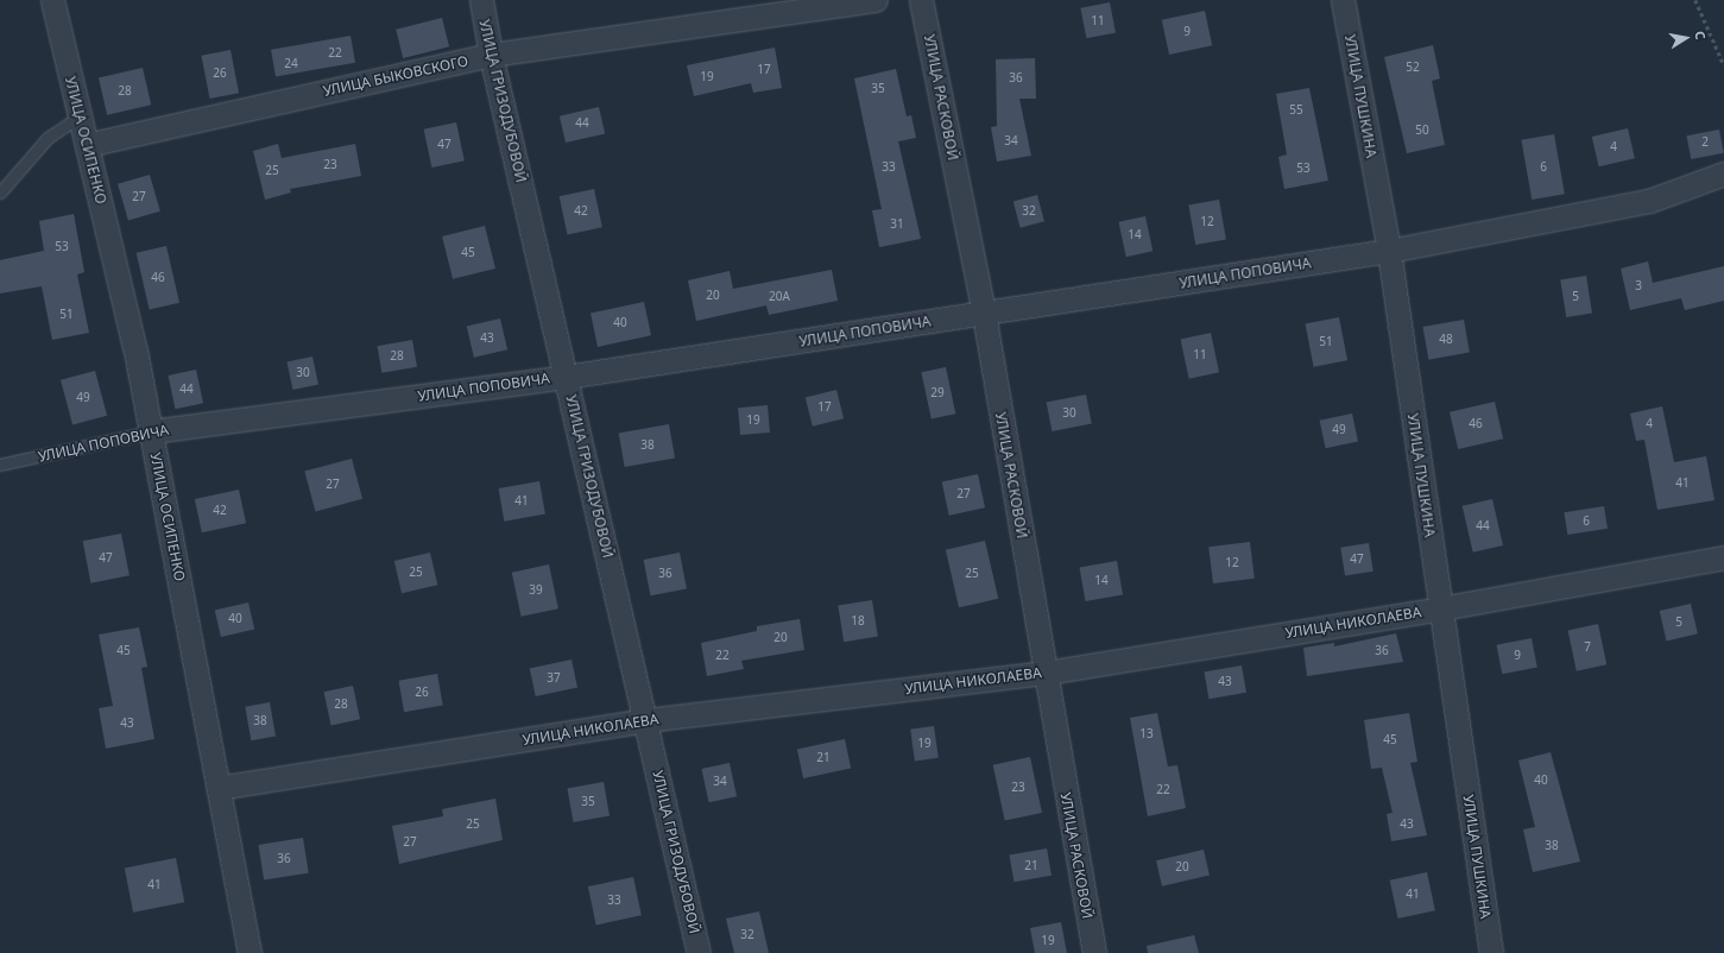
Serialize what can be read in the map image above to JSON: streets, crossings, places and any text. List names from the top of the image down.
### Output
{
  "streets": {
    "street": [
      "УЛИЦА БЫКОВСКОГО",
      "УЛИЦА ПУШКИНА",
      "УЛИЦА РАСКОВОЙ",
      "УЛИЦА ГРИЗОДУБОВОЙ",
      "УЛИЦА ОСИПЕНКО",
      "УЛИЦА ПОПОВИЧА",
      "УЛИЦА НИКОЛАЕВА"
    ]
  },
  "crossings": [
    ["УЛИЦА БЫКОВСКОГО", "УЛИЦА ГРИЗОДУБОВОЙ"],
    ["УЛИЦА БЫКОВСКОГО", "УЛИЦА ОСИПЕНКО"],
    ["УЛИЦА ПУШКИНА", "УЛИЦА ПОПОВИЧА"],
    ["УЛИЦА ПУШКИНА", "УЛИЦА НИКОЛАЕВА"],
    ["УЛИЦА РАСКОВОЙ", "УЛИЦА ПОПОВИЧА"],
    ["УЛИЦА РАСКОВОЙ", "УЛИЦА НИКОЛАЕВА"],
    ["УЛИЦА ГРИЗОДУБОВОЙ", "УЛИЦА ПОПОВИЧА"],
    ["УЛИЦА ГРИЗОДУБОВОЙ", "УЛИЦА НИКОЛАЕВА"],
    ["УЛИЦА ОСИПЕНКО", "УЛИЦА ПОПОВИЧА"],
    ["УЛИЦА ОСИПЕНКО", "УЛИЦА НИКОЛАЕВА"]
  ],
  "house_numbers": [
    "11",
    "9",
    "22",
    "24",
    "52",
    "17",
    "26",
    "19",
    "36",
    "35",
    "28",
    "55",
    "44",
    "50",
    "34",
    "2",
    "47",
    "4",
    "23",
    "33",
    "6",
    "53",
    "25",
    "27",
    "42",
    "32",
    "12",
    "31",
    "14",
    "53",
    "45",
    "46",
    "3",
    "20",
    "20А",
    "5",
    "51",
    "40",
    "43",
    "48",
    "51",
    "11",
    "28",
    "30",
    "44",
    "29",
    "49",
    "17",
    "30",
    "19",
    "46",
    "4",
    "49",
    "38",
    "41",
    "27",
    "27",
    "41",
    "42",
    "6",
    "44",
    "47",
    "47",
    "12",
    "25",
    "36",
    "25",
    "14",
    "39",
    "40",
    "18",
    "5",
    "20",
    "7",
    "45",
    "36",
    "22",
    "9",
    "37",
    "43",
    "26",
    "28",
    "38",
    "43",
    "13",
    "45",
    "19",
    "21",
    "40",
    "34",
    "23",
    "22",
    "35",
    "25",
    "43",
    "27",
    "38",
    "36",
    "21",
    "20",
    "41",
    "41",
    "33",
    "32",
    "19"
  ],
  "north": "right"
}
